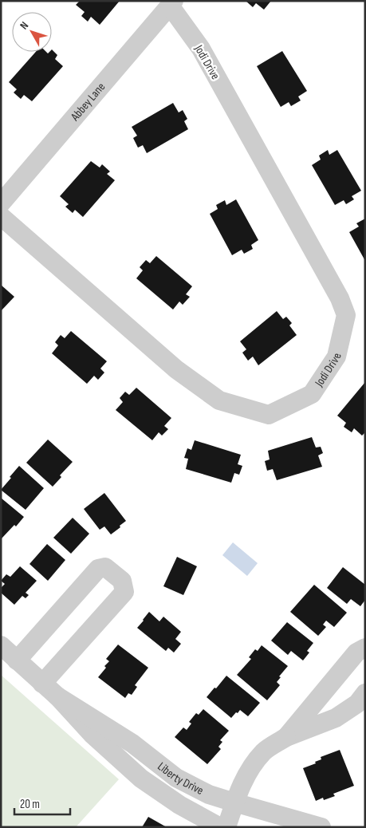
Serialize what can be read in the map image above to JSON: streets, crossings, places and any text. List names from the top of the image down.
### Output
{
  "streets": {
    "street": ["Jodi Drive", "Abbey Lane", "Liberty Drive"]
  },
  "crossings": [
    ["Jodi Drive", "Abbey Lane"]
  ],
  "scale_bar": "20 m",
  "north": "top left"
}
